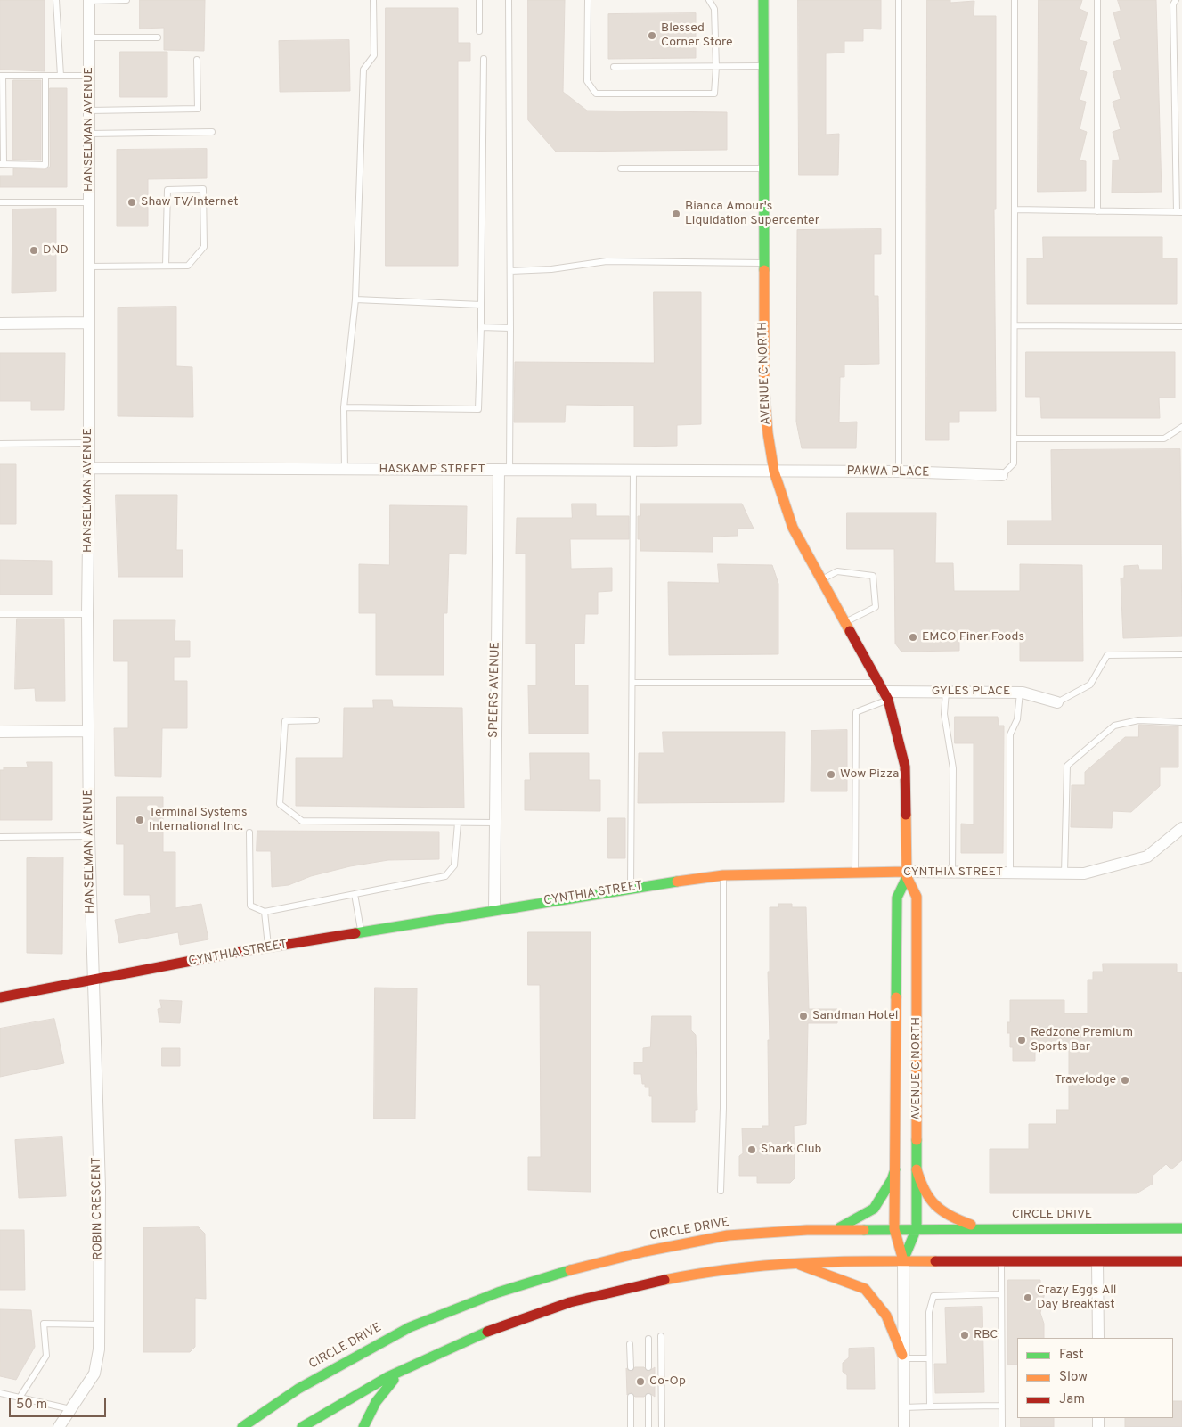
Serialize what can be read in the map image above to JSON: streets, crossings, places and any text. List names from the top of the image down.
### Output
{
  "streets": {
    "main road": ["AVENUE C NORTH", "CYNTHIA STREET", "CIRCLE DRIVE"],
    "street": [
      "HANSELMAN AVENUE",
      "HASKAMP STREET",
      "PAKWA PLACE",
      "SPEERS AVENUE",
      "GYLES PLACE",
      "ROBIN CRESCENT"
    ]
  },
  "crossings": [
    ["HANSELMAN AVENUE", "HASKAMP STREET"],
    ["HANSELMAN AVENUE", "CYNTHIA STREET"],
    ["HANSELMAN AVENUE", "ROBIN CRESCENT"],
    ["AVENUE C NORTH", "HASKAMP STREET"],
    ["AVENUE C NORTH", "PAKWA PLACE"],
    ["AVENUE C NORTH", "GYLES PLACE"],
    ["AVENUE C NORTH", "CYNTHIA STREET"],
    ["AVENUE C NORTH", "CIRCLE DRIVE"],
    ["HASKAMP STREET", "PAKWA PLACE"],
    ["HASKAMP STREET", "SPEERS AVENUE"],
    ["SPEERS AVENUE", "CYNTHIA STREET"],
    ["CYNTHIA STREET", "ROBIN CRESCENT"]
  ],
  "places": [
    "Blessed Corner Store",
    "Shaw TV/Internet",
    "Bianca Amour's Liquidation Supercenter",
    "DND",
    "EMCO Finer Foods",
    "Wow Pizza",
    "Terminal Systems International Inc.",
    "Sandman Hotel",
    "Redzone Premium Sports Bar",
    "Travelodge",
    "Shark Club",
    "Crazy Eggs All Day Breakfast",
    "RBC",
    "Co-Op"
  ],
  "legend": ["Fast", "Slow", "Jam"],
  "scale_bar": "50 m"
}
